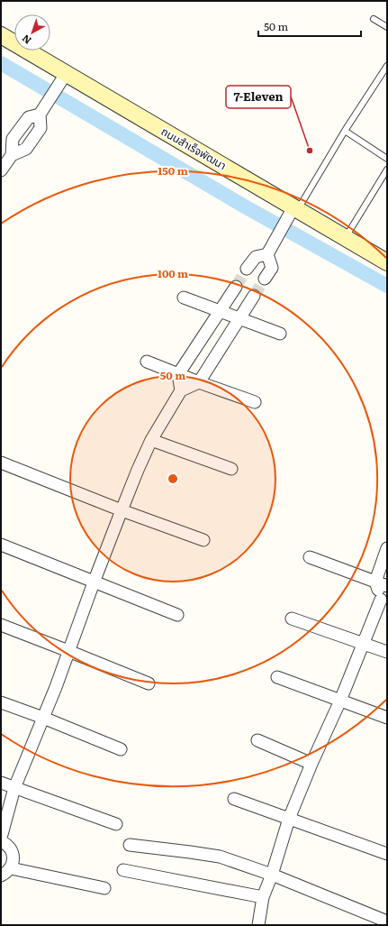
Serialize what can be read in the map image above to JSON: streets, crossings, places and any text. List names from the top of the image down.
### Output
{
  "streets": {
    "street": ["ถนนสำเร็จพัฒนา"]
  },
  "places": ["7-Eleven"],
  "scale_bar": "50 m",
  "north": "bottom left",
  "rings": ["150 m", "100 m", "50 m"]
}
